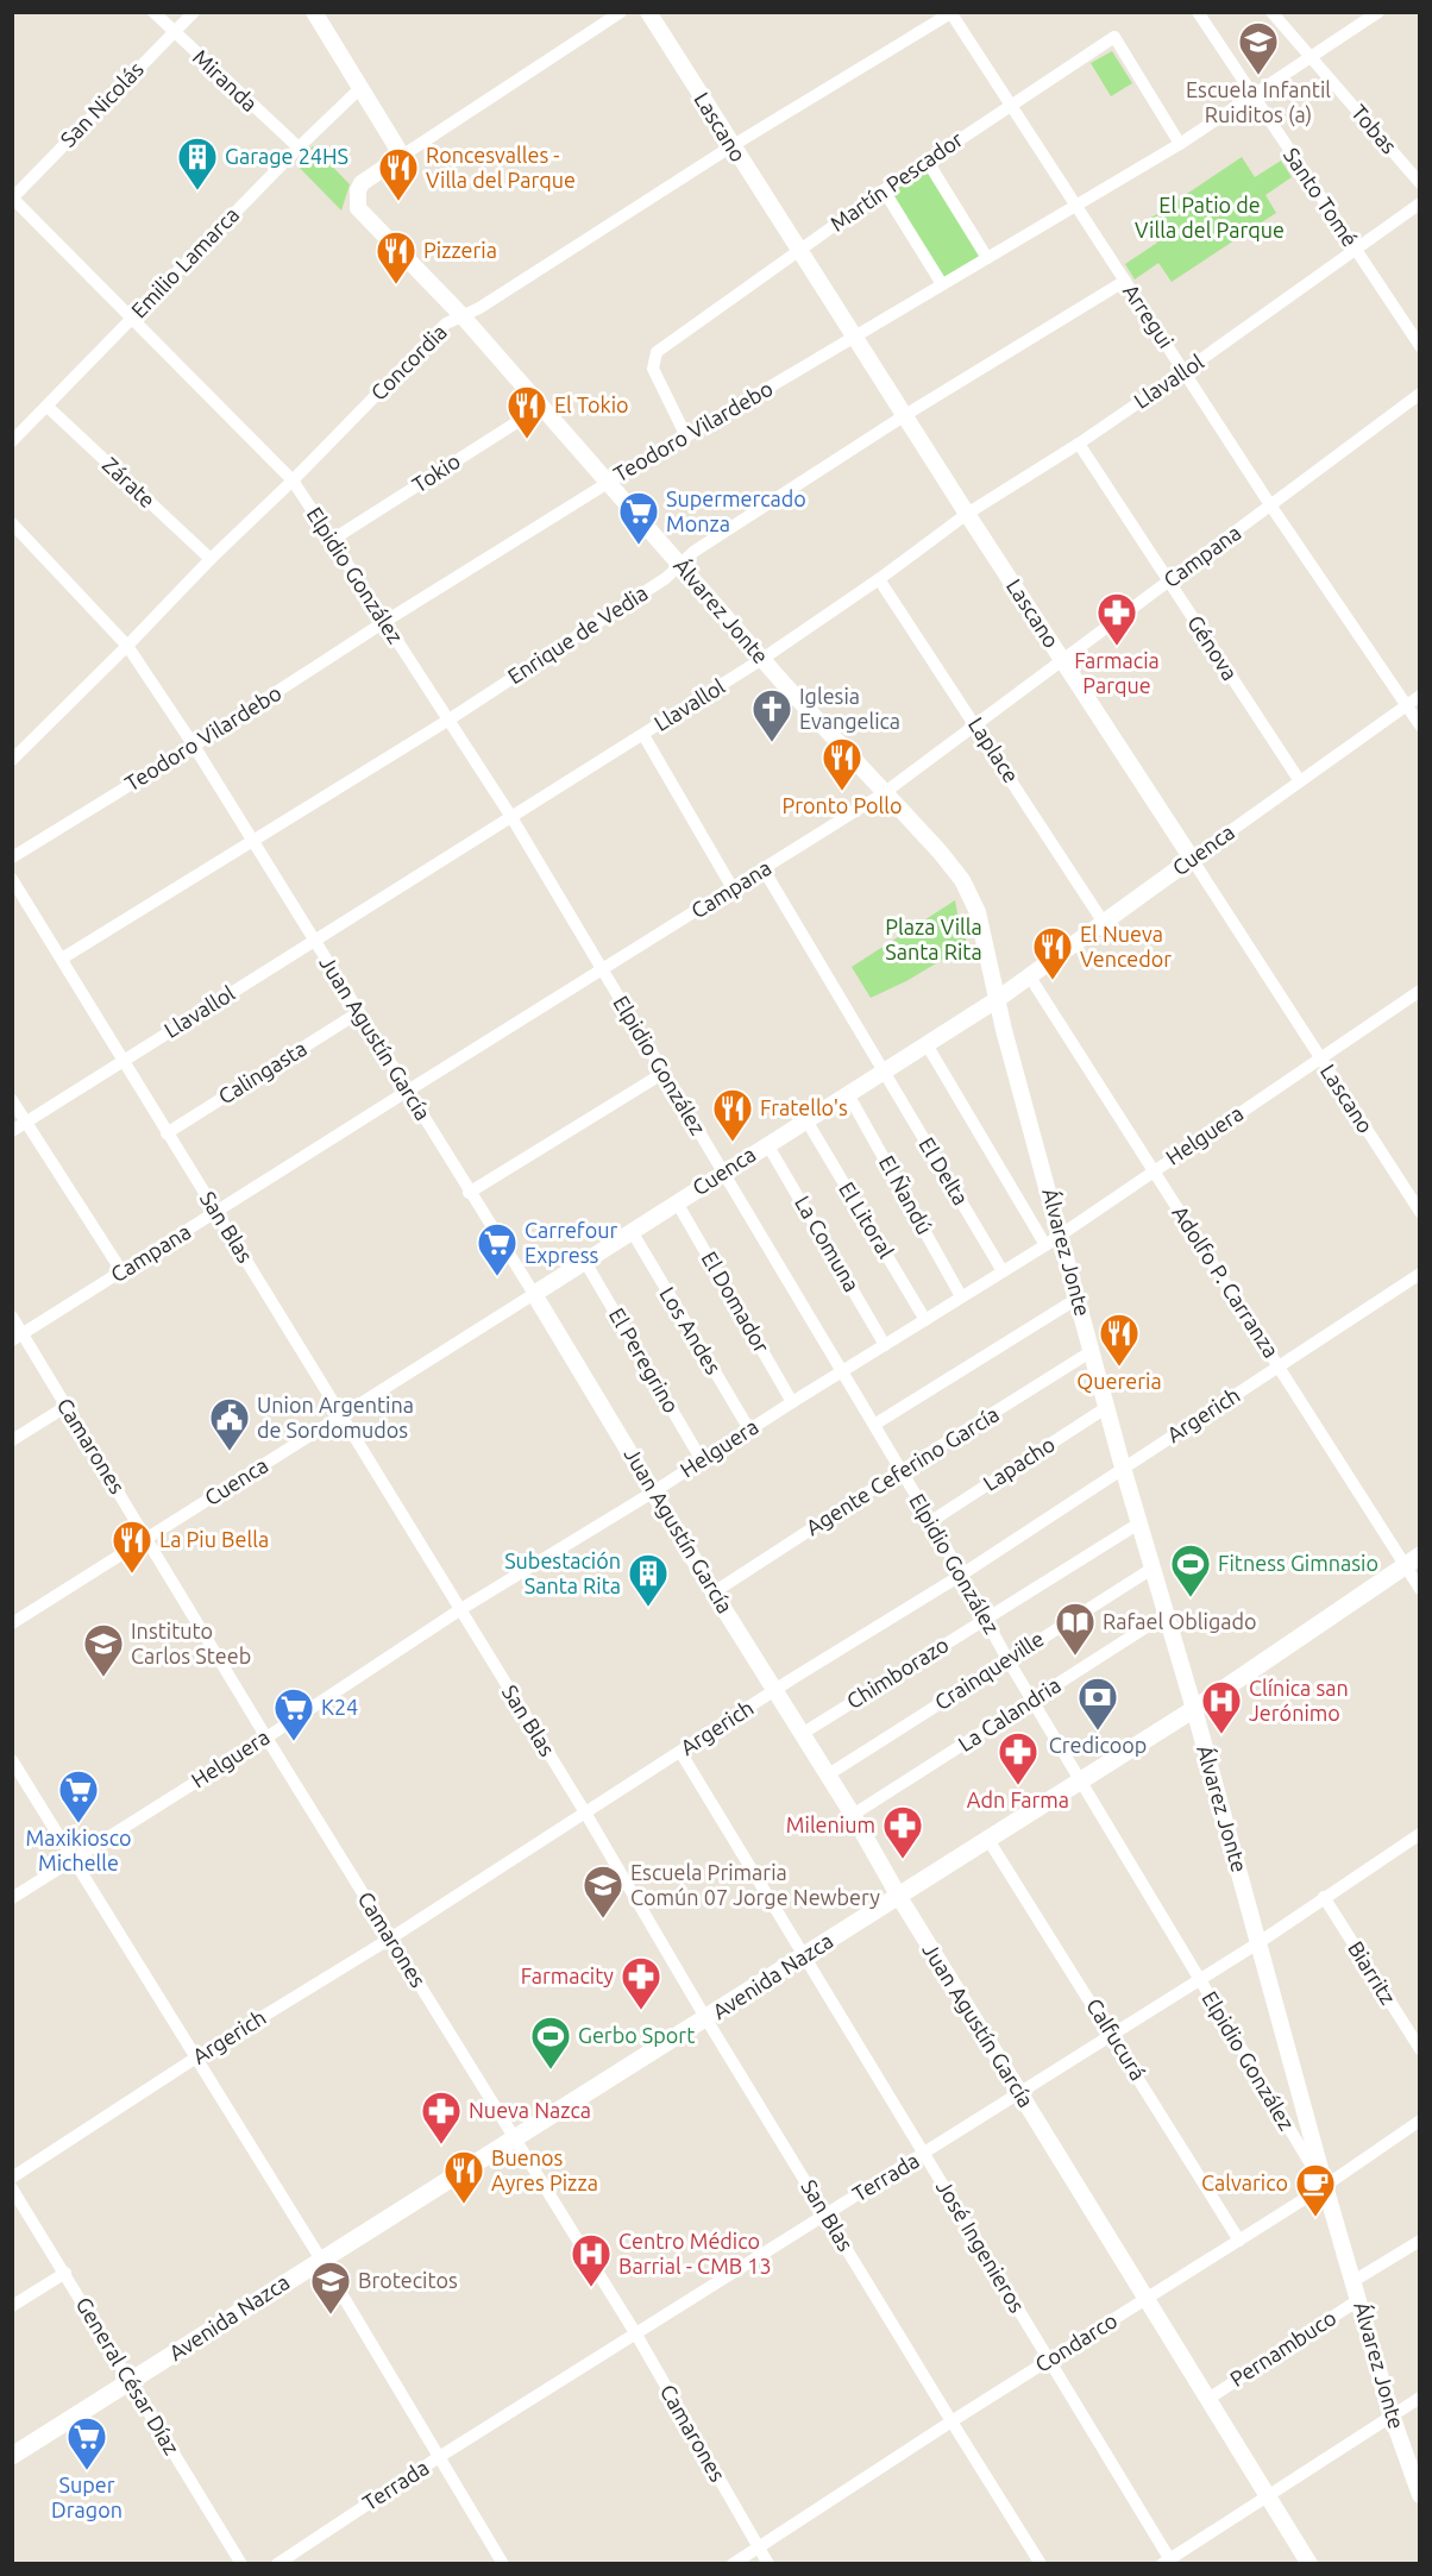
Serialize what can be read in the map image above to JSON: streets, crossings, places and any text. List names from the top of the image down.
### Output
{
  "streets": {
    "main road": ["Avenida Nazca"],
    "street": [
      "Miranda",
      "San Nicolás",
      "Lascano",
      "Tobas",
      "Martín Pescador",
      "Santo Tomé",
      "Emilio Lamarca",
      "Arregui",
      "Concordia",
      "Llavallol",
      "Teodoro Vilardebo",
      "Tokio",
      "Zárate",
      "Campana",
      "Elpidio González",
      "Álvarez Jonte",
      "Enrique de Vedia",
      "Génova",
      "Laplace",
      "Cuenca",
      "Juan Agustín García",
      "Calingasta",
      "Helguera",
      "El Delta",
      "El Ñandú",
      "El Litoral",
      "San Blas",
      "La Comuna",
      "Adolfo P. Carranza",
      "El Domador",
      "Los Andes",
      "El Peregrino",
      "Argerich",
      "Camarones",
      "Lapacho",
      "Agente Ceferino García",
      "Crainqueville",
      "Chimborazo",
      "La Calandria",
      "Biarritz",
      "Calfucurá",
      "Terrada",
      "José Ingenieros",
      "Condarco",
      "Pernambuco",
      "General César Díaz"
    ]
  },
  "crossings": [
    ["Miranda", "San Nicolás"],
    ["Miranda", "Emilio Lamarca"],
    ["San Nicolás", "Elpidio González"],
    ["Lascano", "Martín Pescador"],
    ["Lascano", "Concordia"],
    ["Lascano", "Llavallol"],
    ["Lascano", "Teodoro Vilardebo"],
    ["Lascano", "Campana"],
    ["Lascano", "Enrique de Vedia"],
    ["Lascano", "Cuenca"],
    ["Lascano", "Helguera"],
    ["Tobas", "Teodoro Vilardebo"],
    ["Martín Pescador", "Arregui"],
    ["Martín Pescador", "Teodoro Vilardebo"],
    ["Santo Tomé", "Llavallol"],
    ["Santo Tomé", "Teodoro Vilardebo"],
    ["Emilio Lamarca", "Zárate"],
    ["Emilio Lamarca", "Elpidio González"],
    ["Arregui", "Concordia"],
    ["Arregui", "Llavallol"],
    ["Arregui", "Teodoro Vilardebo"],
    ["Arregui", "Campana"],
    ["Arregui", "Enrique de Vedia"],
    ["Arregui", "Cuenca"],
    ["Concordia", "Zárate"],
    ["Concordia", "Elpidio González"],
    ["Concordia", "Álvarez Jonte"],
    ["Concordia", "Juan Agustín García"],
    ["Llavallol", "Elpidio González"],
    ["Llavallol", "Álvarez Jonte"],
    ["Llavallol", "Génova"],
    ["Llavallol", "Laplace"],
    ["Llavallol", "Juan Agustín García"],
    ["Llavallol", "San Blas"],
    ["Teodoro Vilardebo", "Elpidio González"],
    ["Teodoro Vilardebo", "Álvarez Jonte"],
    ["Teodoro Vilardebo", "Juan Agustín García"],
    ["Tokio", "Elpidio González"],
    ["Tokio", "Álvarez Jonte"],
    ["Campana", "Elpidio González"],
    ["Campana", "Álvarez Jonte"],
    ["Campana", "Génova"],
    ["Campana", "Laplace"],
    ["Campana", "Juan Agustín García"],
    ["Campana", "El Delta"],
    ["Campana", "San Blas"],
    ["Campana", "Camarones"],
    ["Elpidio González", "Álvarez Jonte"],
    ["Elpidio González", "Enrique de Vedia"],
    ["Elpidio González", "Cuenca"],
    ["Elpidio González", "Helguera"],
    ["Elpidio González", "Argerich"],
    ["Elpidio González", "Lapacho"],
    ["Elpidio González", "Agente Ceferino García"],
    ["Elpidio González", "Crainqueville"],
    ["Elpidio González", "Chimborazo"],
    ["Elpidio González", "La Calandria"],
    ["Elpidio González", "Avenida Nazca"],
    ["Elpidio González", "Terrada"],
    ["Elpidio González", "Condarco"],
    ["Álvarez Jonte", "Enrique de Vedia"],
    ["Álvarez Jonte", "Cuenca"],
    ["Álvarez Jonte", "Helguera"],
    ["Álvarez Jonte", "Argerich"],
    ["Álvarez Jonte", "Lapacho"],
    ["Álvarez Jonte", "Agente Ceferino García"],
    ["Álvarez Jonte", "Crainqueville"],
    ["Álvarez Jonte", "Chimborazo"],
    ["Álvarez Jonte", "La Calandria"],
    ["Álvarez Jonte", "Avenida Nazca"],
    ["Álvarez Jonte", "Terrada"],
    ["Álvarez Jonte", "Condarco"],
    ["Álvarez Jonte", "Pernambuco"],
    ["Enrique de Vedia", "Juan Agustín García"],
    ["Enrique de Vedia", "San Blas"],
    ["Génova", "Cuenca"],
    ["Laplace", "Cuenca"],
    ["Cuenca", "Juan Agustín García"],
    ["Cuenca", "El Delta"],
    ["Cuenca", "El Ñandú"],
    ["Cuenca", "El Litoral"],
    ["Cuenca", "San Blas"],
    ["Cuenca", "La Comuna"],
    ["Cuenca", "Adolfo P. Carranza"],
    ["Cuenca", "El Domador"],
    ["Cuenca", "Los Andes"],
    ["Cuenca", "El Peregrino"],
    ["Cuenca", "Camarones"],
    ["Juan Agustín García", "Calingasta"],
    ["Juan Agustín García", "Helguera"],
    ["Juan Agustín García", "Argerich"],
    ["Juan Agustín García", "Agente Ceferino García"],
    ["Juan Agustín García", "Crainqueville"],
    ["Juan Agustín García", "Chimborazo"],
    ["Juan Agustín García", "La Calandria"],
    ["Juan Agustín García", "Avenida Nazca"],
    ["Juan Agustín García", "Terrada"],
    ["Juan Agustín García", "Condarco"],
    ["Juan Agustín García", "Pernambuco"],
    ["Calingasta", "San Blas"],
    ["Helguera", "El Delta"],
    ["Helguera", "El Ñandú"],
    ["Helguera", "El Litoral"],
    ["Helguera", "San Blas"],
    ["Helguera", "La Comuna"],
    ["Helguera", "Adolfo P. Carranza"],
    ["Helguera", "El Domador"],
    ["Helguera", "Los Andes"],
    ["Helguera", "El Peregrino"],
    ["Helguera", "Camarones"],
    ["San Blas", "Argerich"],
    ["San Blas", "Avenida Nazca"],
    ["San Blas", "Terrada"],
    ["San Blas", "Condarco"],
    ["Adolfo P. Carranza", "Argerich"],
    ["Adolfo P. Carranza", "Avenida Nazca"],
    ["Argerich", "Camarones"],
    ["Argerich", "José Ingenieros"],
    ["Camarones", "Avenida Nazca"],
    ["Camarones", "Terrada"],
    ["Camarones", "Condarco"],
    ["Biarritz", "Terrada"],
    ["Avenida Nazca", "Calfucurá"],
    ["Avenida Nazca", "José Ingenieros"],
    ["Avenida Nazca", "General César Díaz"],
    ["Calfucurá", "Terrada"],
    ["Calfucurá", "Condarco"],
    ["Terrada", "José Ingenieros"],
    ["José Ingenieros", "Condarco"]
  ],
  "parks": ["El Patio de Villa del Parque", "Plaza Villa Santa Rita"],
  "places": {
    "school or university": [
      "Escuela Infantil Ruiditos (a)",
      "Instituto Carlos Steeb",
      "Escuela Primaria Común 07 Jorge Newbery",
      "Brotecitos"
    ],
    "building": ["Garage 24HS", "Subestación Santa Rita"],
    "restaurant": [
      "Roncesvalles - Villa del Parque",
      "Pizzeria",
      "El Tokio",
      "Pronto Pollo",
      "El Nueva Vencedor",
      "Fratello's",
      "Quereria",
      "La Piu Bella",
      "Buenos Ayres Pizza"
    ],
    "supermarket": [
      "Supermercado Monza",
      "Carrefour Express",
      "K24",
      "Maxikiosco Michelle",
      "Super Dragon"
    ],
    "pharmacy": [
      "Farmacia Parque",
      "Adn Farma",
      "Milenium",
      "Farmacity",
      "Nueva Nazca"
    ],
    "church": ["Iglesia Evangelica"],
    "public building": ["Union Argentina de Sordomudos"],
    "sports": ["Fitness Gimnasio", "Gerbo Sport"],
    "library": ["Rafael Obligado"],
    "bank": ["Credicoop"],
    "hospital": ["Clínica san Jerónimo", "Centro Médico Barrial - CMB 13"],
    "cafe": ["Calvarico"]
  }
}
